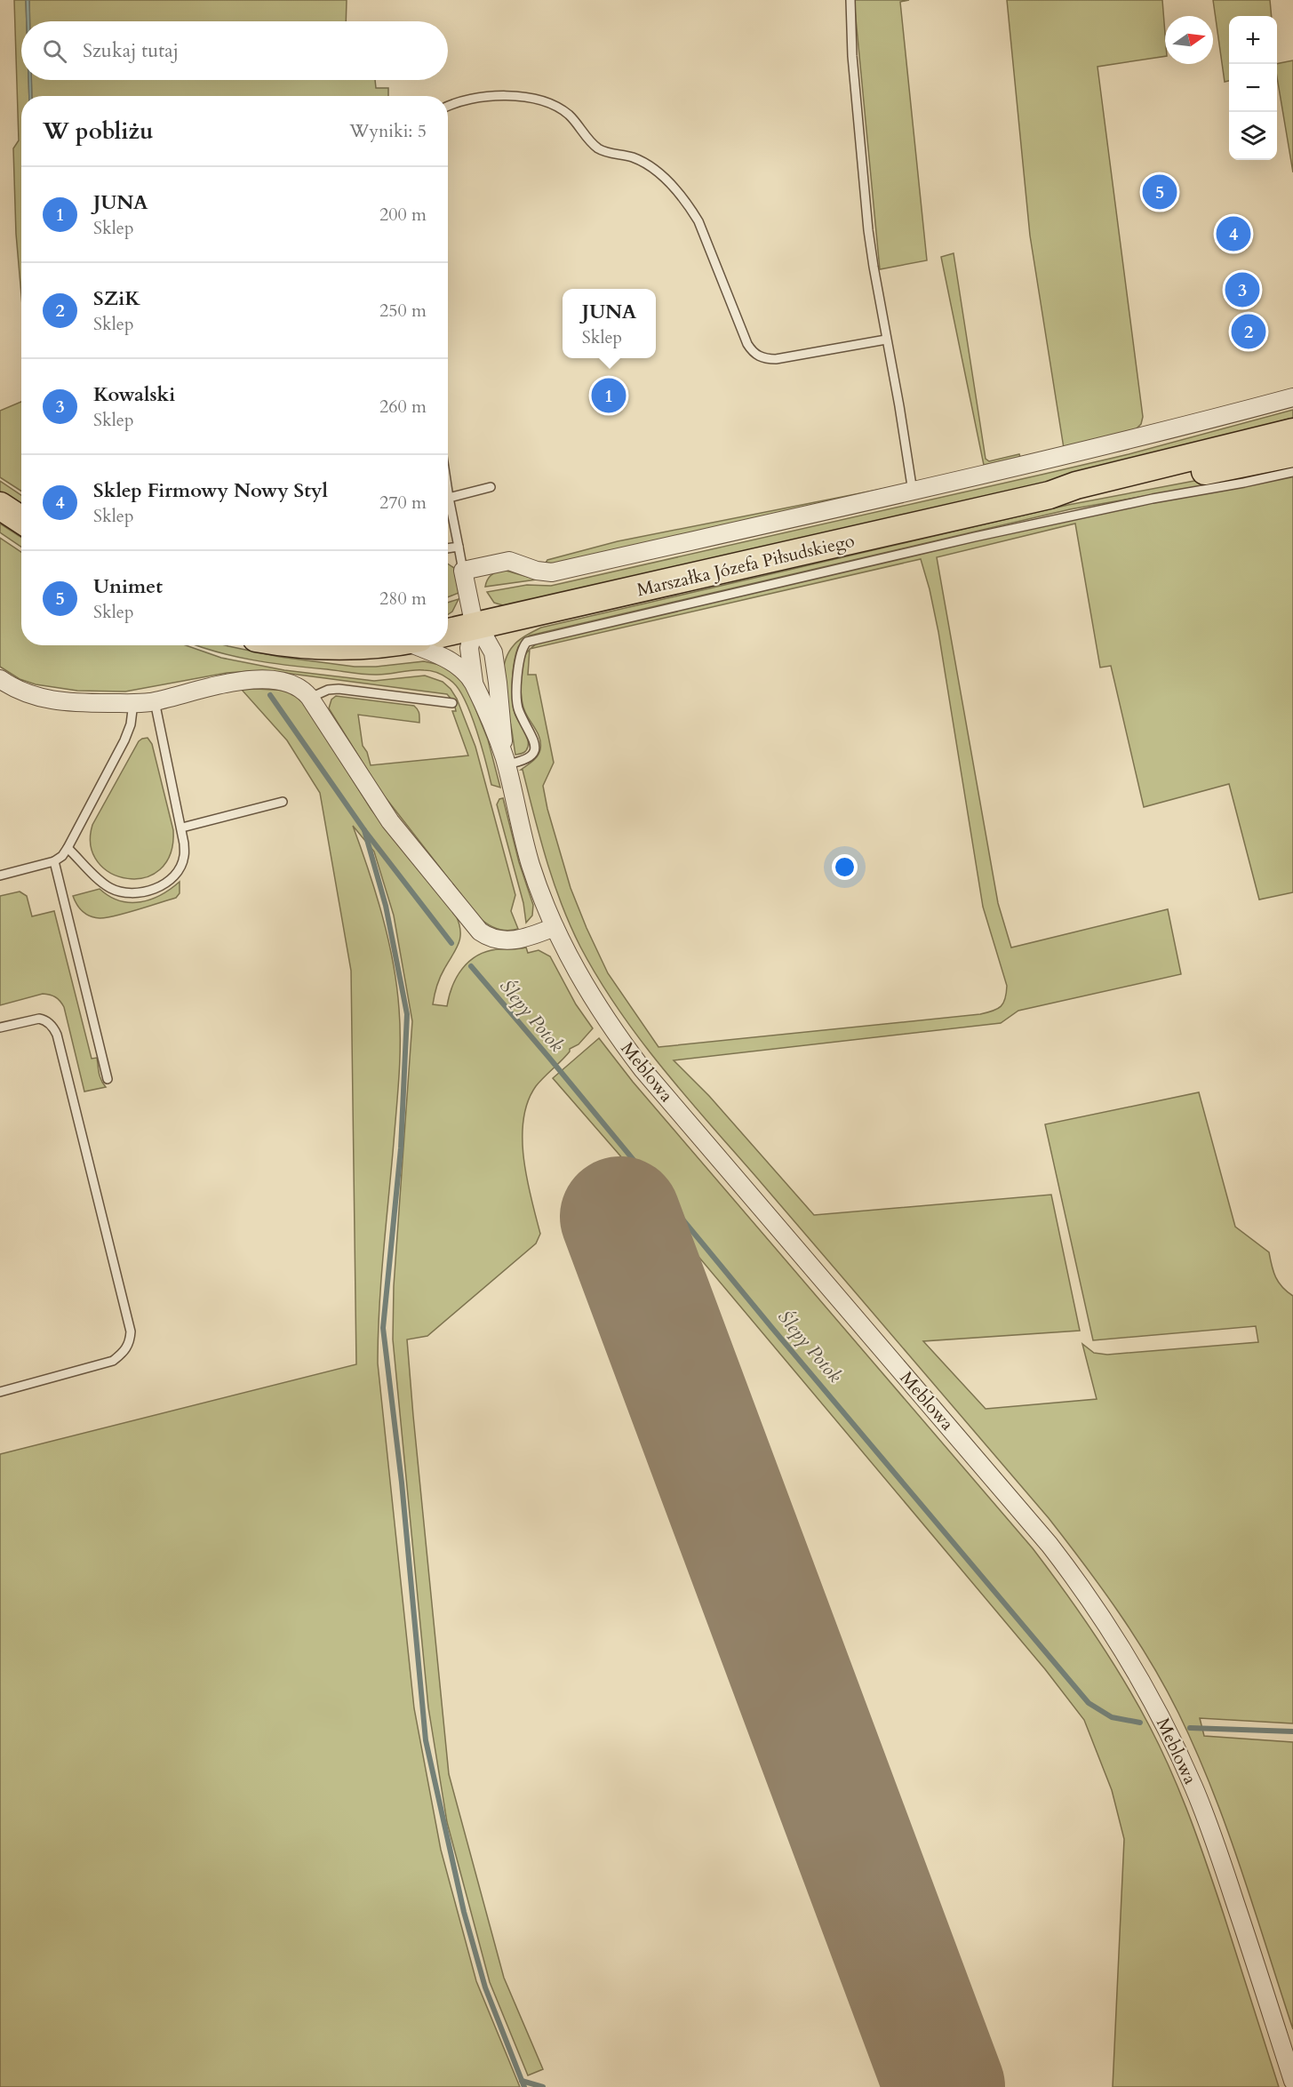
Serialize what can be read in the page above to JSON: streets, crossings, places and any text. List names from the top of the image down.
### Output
{
  "streets": {
    "main road": ["Marszałka Józefa Piłsudskiego"],
    "street": ["Meblowa"]
  },
  "crossings": [
    ["Marszałka Józefa Piłsudskiego", "Meblowa"]
  ],
  "water": ["Ślepy Potok"],
  "north": "right",
  "page": {
    "map_buttons": ["+", "−"],
    "search": "Szukaj tutaj",
    "heading": ["W pobliżu", "Wyniki: 5"],
    "list": [
      {
        "mark": "1",
        "name": "JUNA",
        "note": "Sklep",
        "value": "200 m"
      },
      {
        "mark": "2",
        "name": "SZiK",
        "note": "Sklep",
        "value": "250 m"
      },
      {
        "mark": "3",
        "name": "Kowalski",
        "note": "Sklep",
        "value": "260 m"
      },
      {
        "mark": "4",
        "name": "Sklep Firmowy Nowy Styl",
        "note": "Sklep",
        "value": "270 m"
      },
      {
        "mark": "5",
        "name": "Unimet",
        "note": "Sklep",
        "value": "280 m"
      }
    ],
    "pins": [
      "5",
      "4",
      "3",
      "2",
      "1"
    ],
    "popup": ["JUNA", "Sklep"]
  }
}
